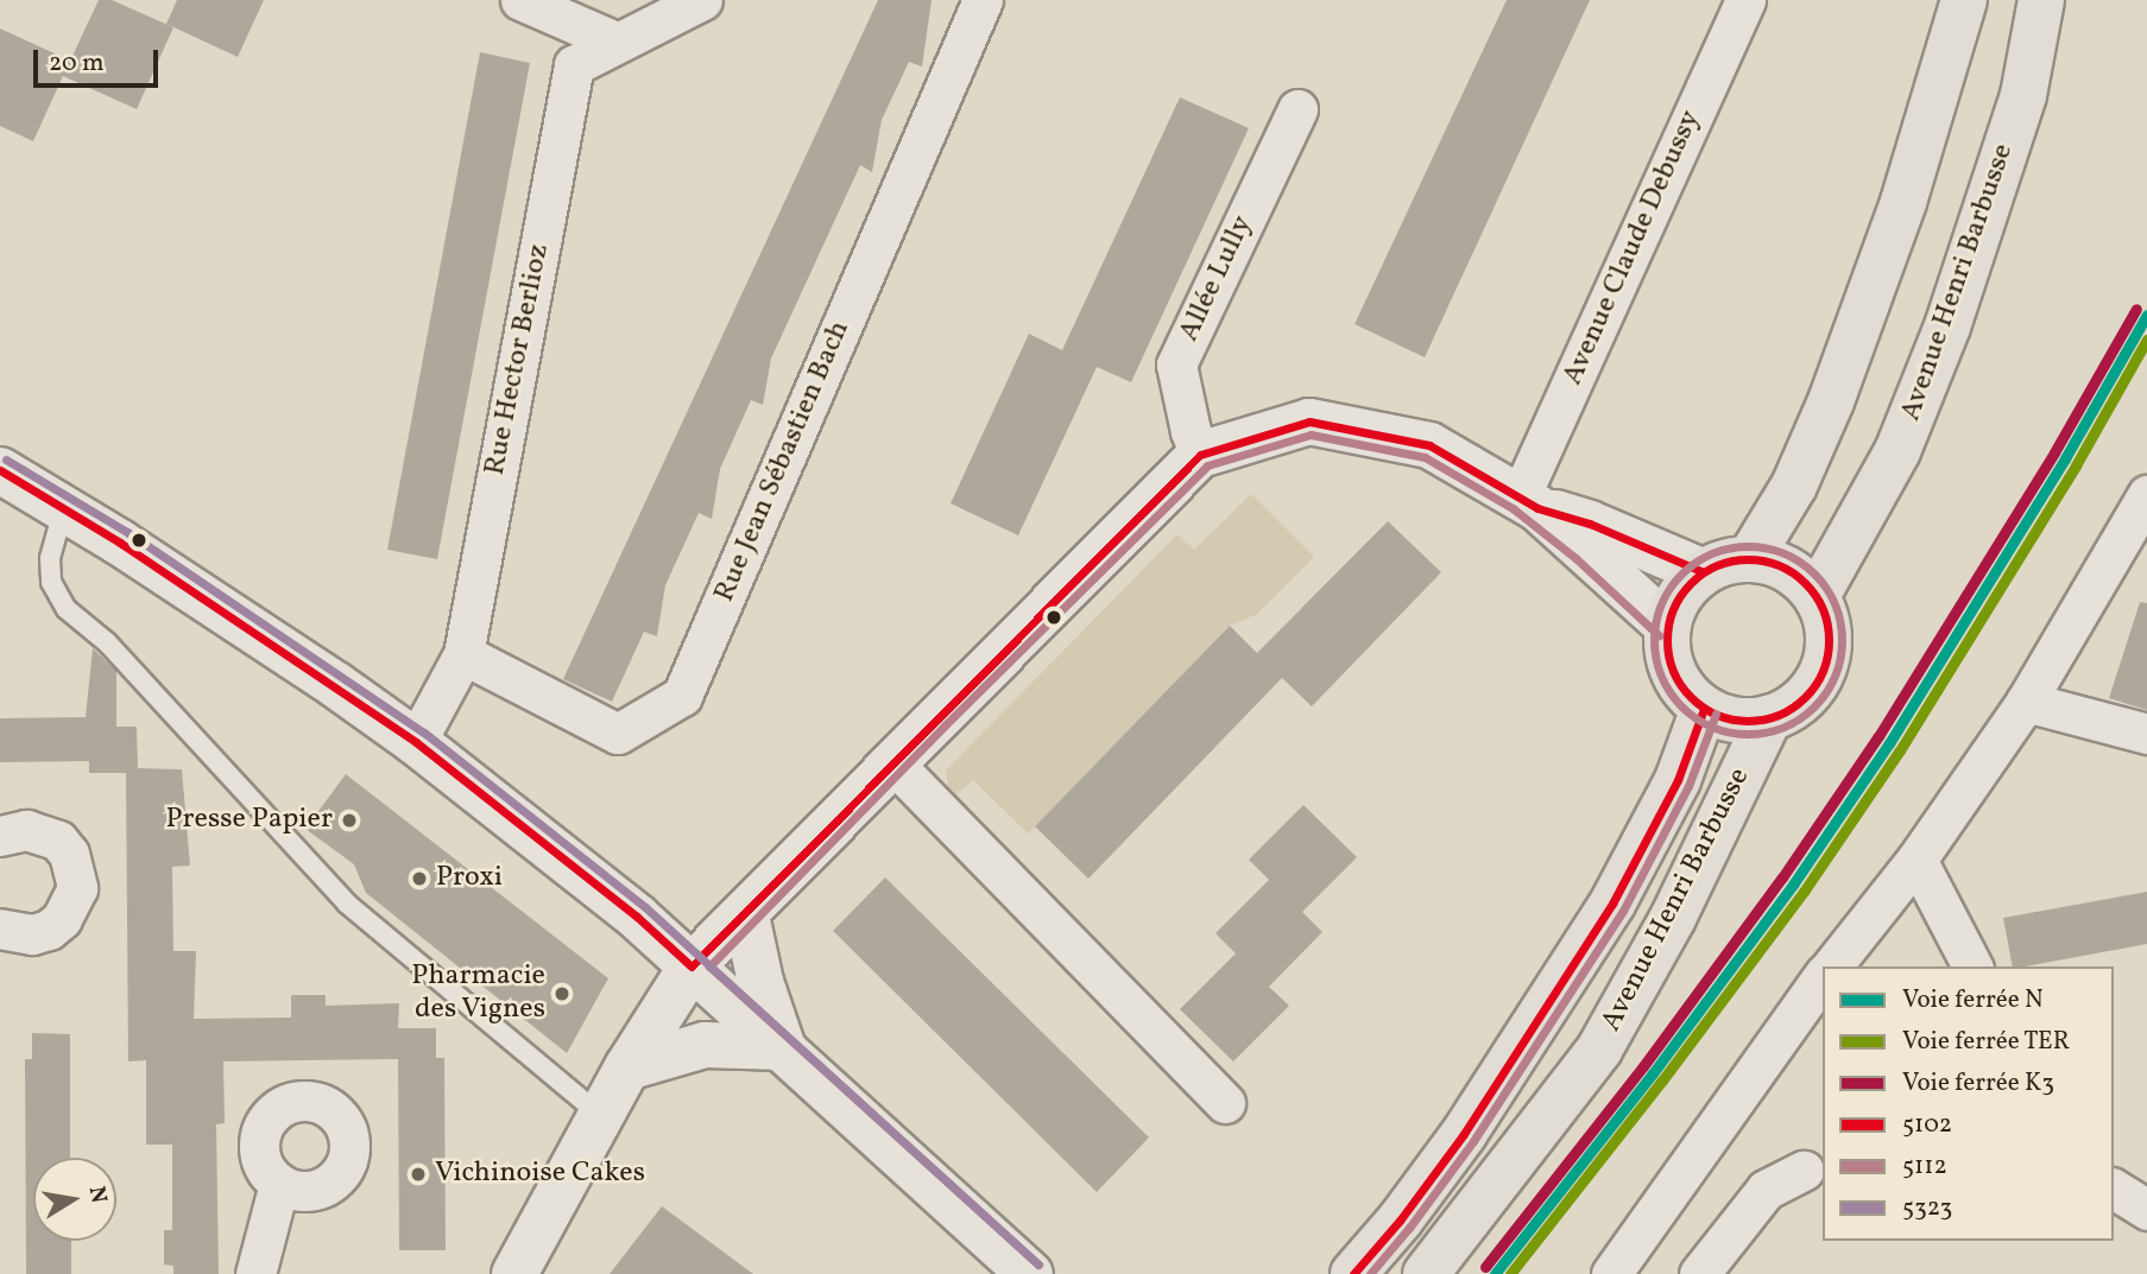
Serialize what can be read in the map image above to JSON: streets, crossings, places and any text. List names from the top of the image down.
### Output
{
  "streets": {
    "main road": ["Avenue Henri Barbusse"],
    "street": [
      "Avenue Claude Debussy",
      "Allée Lully",
      "Rue Hector Berlioz",
      "Rue Jean Sébastien Bach"
    ]
  },
  "crossings": [
    ["Rue Hector Berlioz", "Rue Jean Sébastien Bach"]
  ],
  "places": [
    "Presse Papier",
    "Proxi",
    "Pharmacie des Vignes",
    "Vichinoise Cakes"
  ],
  "lines": [
    "rail line K3",
    "rail line N",
    "rail line TER",
    "transit line 5102",
    "transit line 5112",
    "transit line 5323"
  ],
  "legend": [
    "Voie ferrée N",
    "Voie ferrée TER",
    "Voie ferrée K3",
    "5102",
    "5112",
    "5323"
  ],
  "scale_bar": "20 m",
  "north": "right"
}
